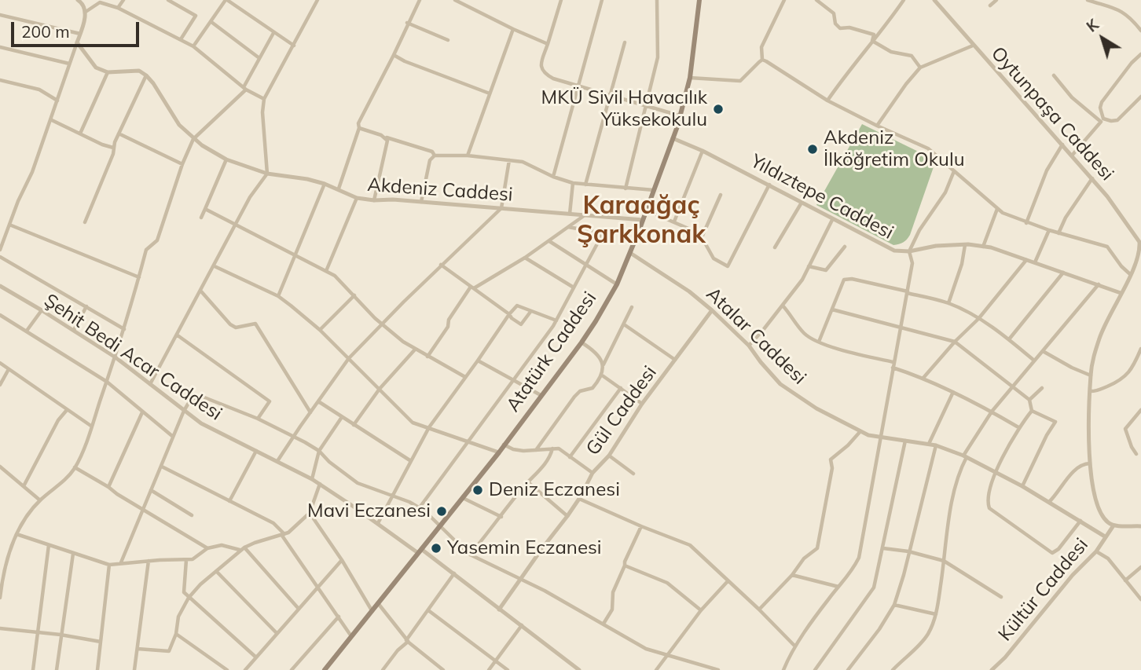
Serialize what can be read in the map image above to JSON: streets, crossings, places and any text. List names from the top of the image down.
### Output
{
  "streets": {
    "main road": ["Atatürk Caddesi"],
    "street": [
      "Oytunpaşa Caddesi",
      "Akdeniz Caddesi",
      "Yıldıztepe Caddesi",
      "Atalar Caddesi",
      "Şehit Bedi Acar Caddesi",
      "Gül Caddesi",
      "Kültür Caddesi"
    ]
  },
  "crossings": [
    ["Akdeniz Caddesi", "Atatürk Caddesi"],
    ["Yıldıztepe Caddesi", "Atatürk Caddesi"],
    ["Atalar Caddesi", "Atatürk Caddesi"],
    ["Atalar Caddesi", "Gül Caddesi"],
    ["Atalar Caddesi", "Kültür Caddesi"],
    ["Atatürk Caddesi", "Şehit Bedi Acar Caddesi"],
    ["Şehit Bedi Acar Caddesi", "Gül Caddesi"]
  ],
  "districts": ["Karaağaç Şarkkonak"],
  "places": [
    "MKÜ Sivil Havacılık Yüksekokulu",
    "Akdeniz İlköğretim Okulu",
    "Deniz Eczanesi",
    "Mavi Eczanesi",
    "Yasemin Eczanesi"
  ],
  "scale_bar": "200 m",
  "north": "top left"
}
